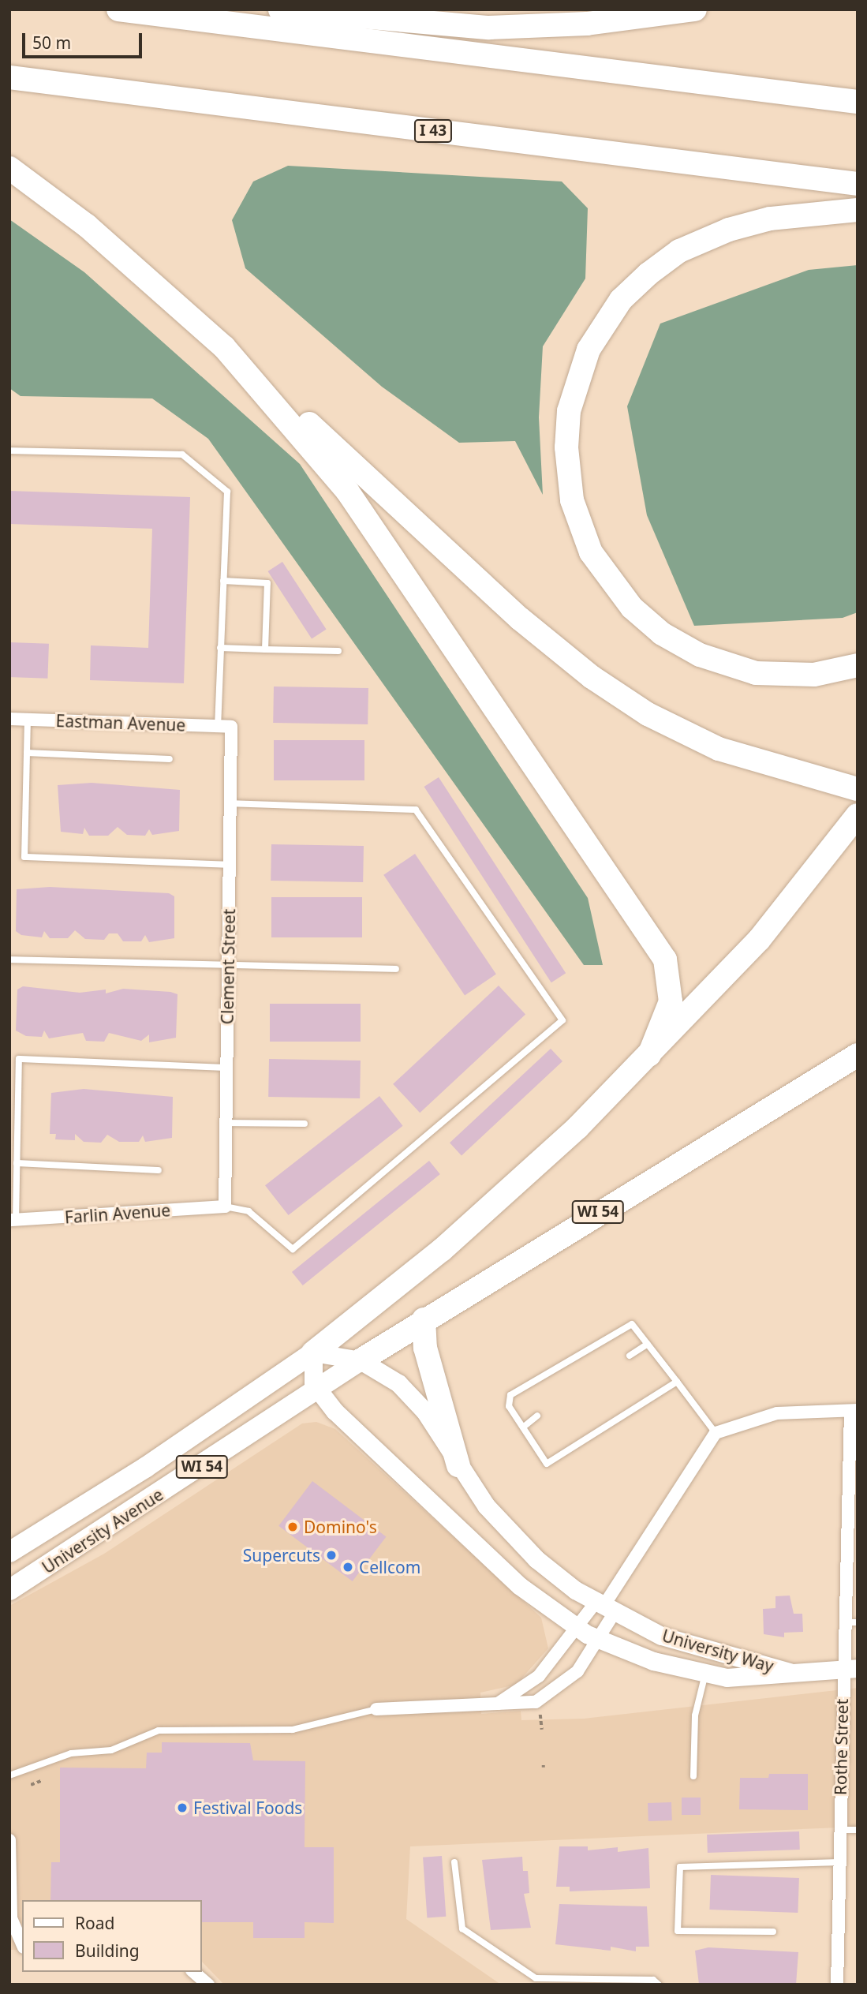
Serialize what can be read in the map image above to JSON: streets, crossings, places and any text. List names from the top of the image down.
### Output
{
  "streets": {
    "highway": ["I 43", "WI 54"],
    "main road": ["University Avenue", "University Way"],
    "street": [
      "Eastman Avenue",
      "Clement Street",
      "Farlin Avenue",
      "Rothe Street"
    ]
  },
  "crossings": [
    ["Eastman Avenue", "Clement Street"],
    ["Clement Street", "Farlin Avenue"],
    ["WI 54", "University Avenue"],
    ["WI 54", "University Way"],
    ["University Avenue", "University Way"]
  ],
  "places": [
    "Domino's",
    "Supercuts",
    "Cellcom",
    "Festival Foods"
  ],
  "legend": ["Road", "Building"],
  "scale_bar": "50 m"
}
